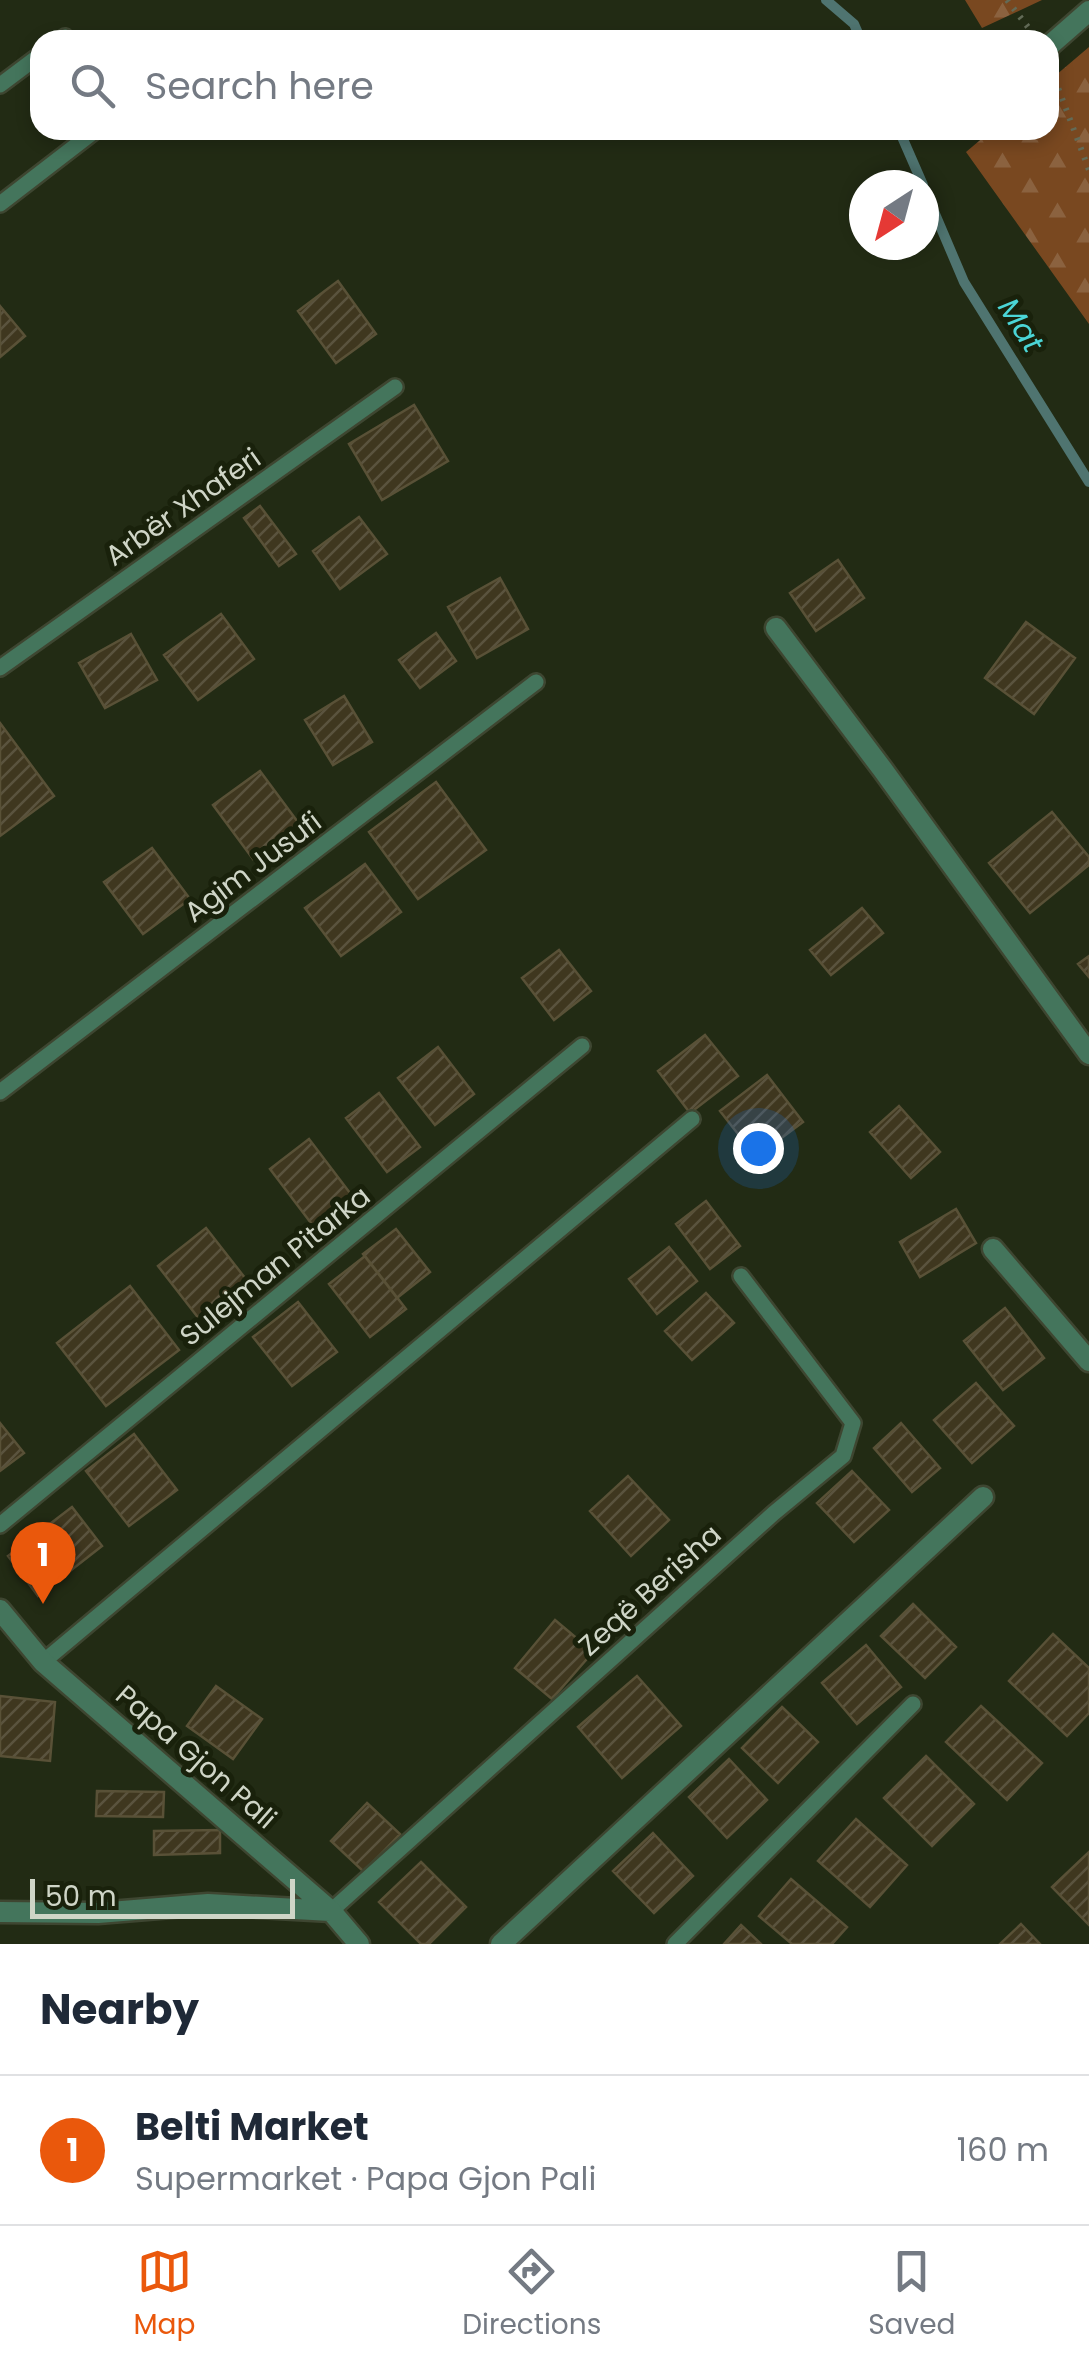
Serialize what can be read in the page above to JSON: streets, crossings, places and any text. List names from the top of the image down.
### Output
{
  "streets": {
    "street": ["Papa Gjon Pali"],
    "lane": [
      "Arbër Xhaferi",
      "Agim Jusufi",
      "Sulejman Pitarka",
      "Zeqë Berisha"
    ]
  },
  "crossings": [
    ["Zeqë Berisha", "Papa Gjon Pali"]
  ],
  "water": ["Mat"],
  "scale_bar": "50 m",
  "north": "bottom left",
  "page": {
    "search": "Search here",
    "pins": "1",
    "scale": "50 m",
    "heading": "Nearby",
    "list": [
      {
        "mark": "1",
        "name": "Belti Market",
        "note": "Supermarket · Papa Gjon Pali",
        "value": "160 m"
      }
    ],
    "nav": ["Map", "Directions", "Saved"]
  }
}
